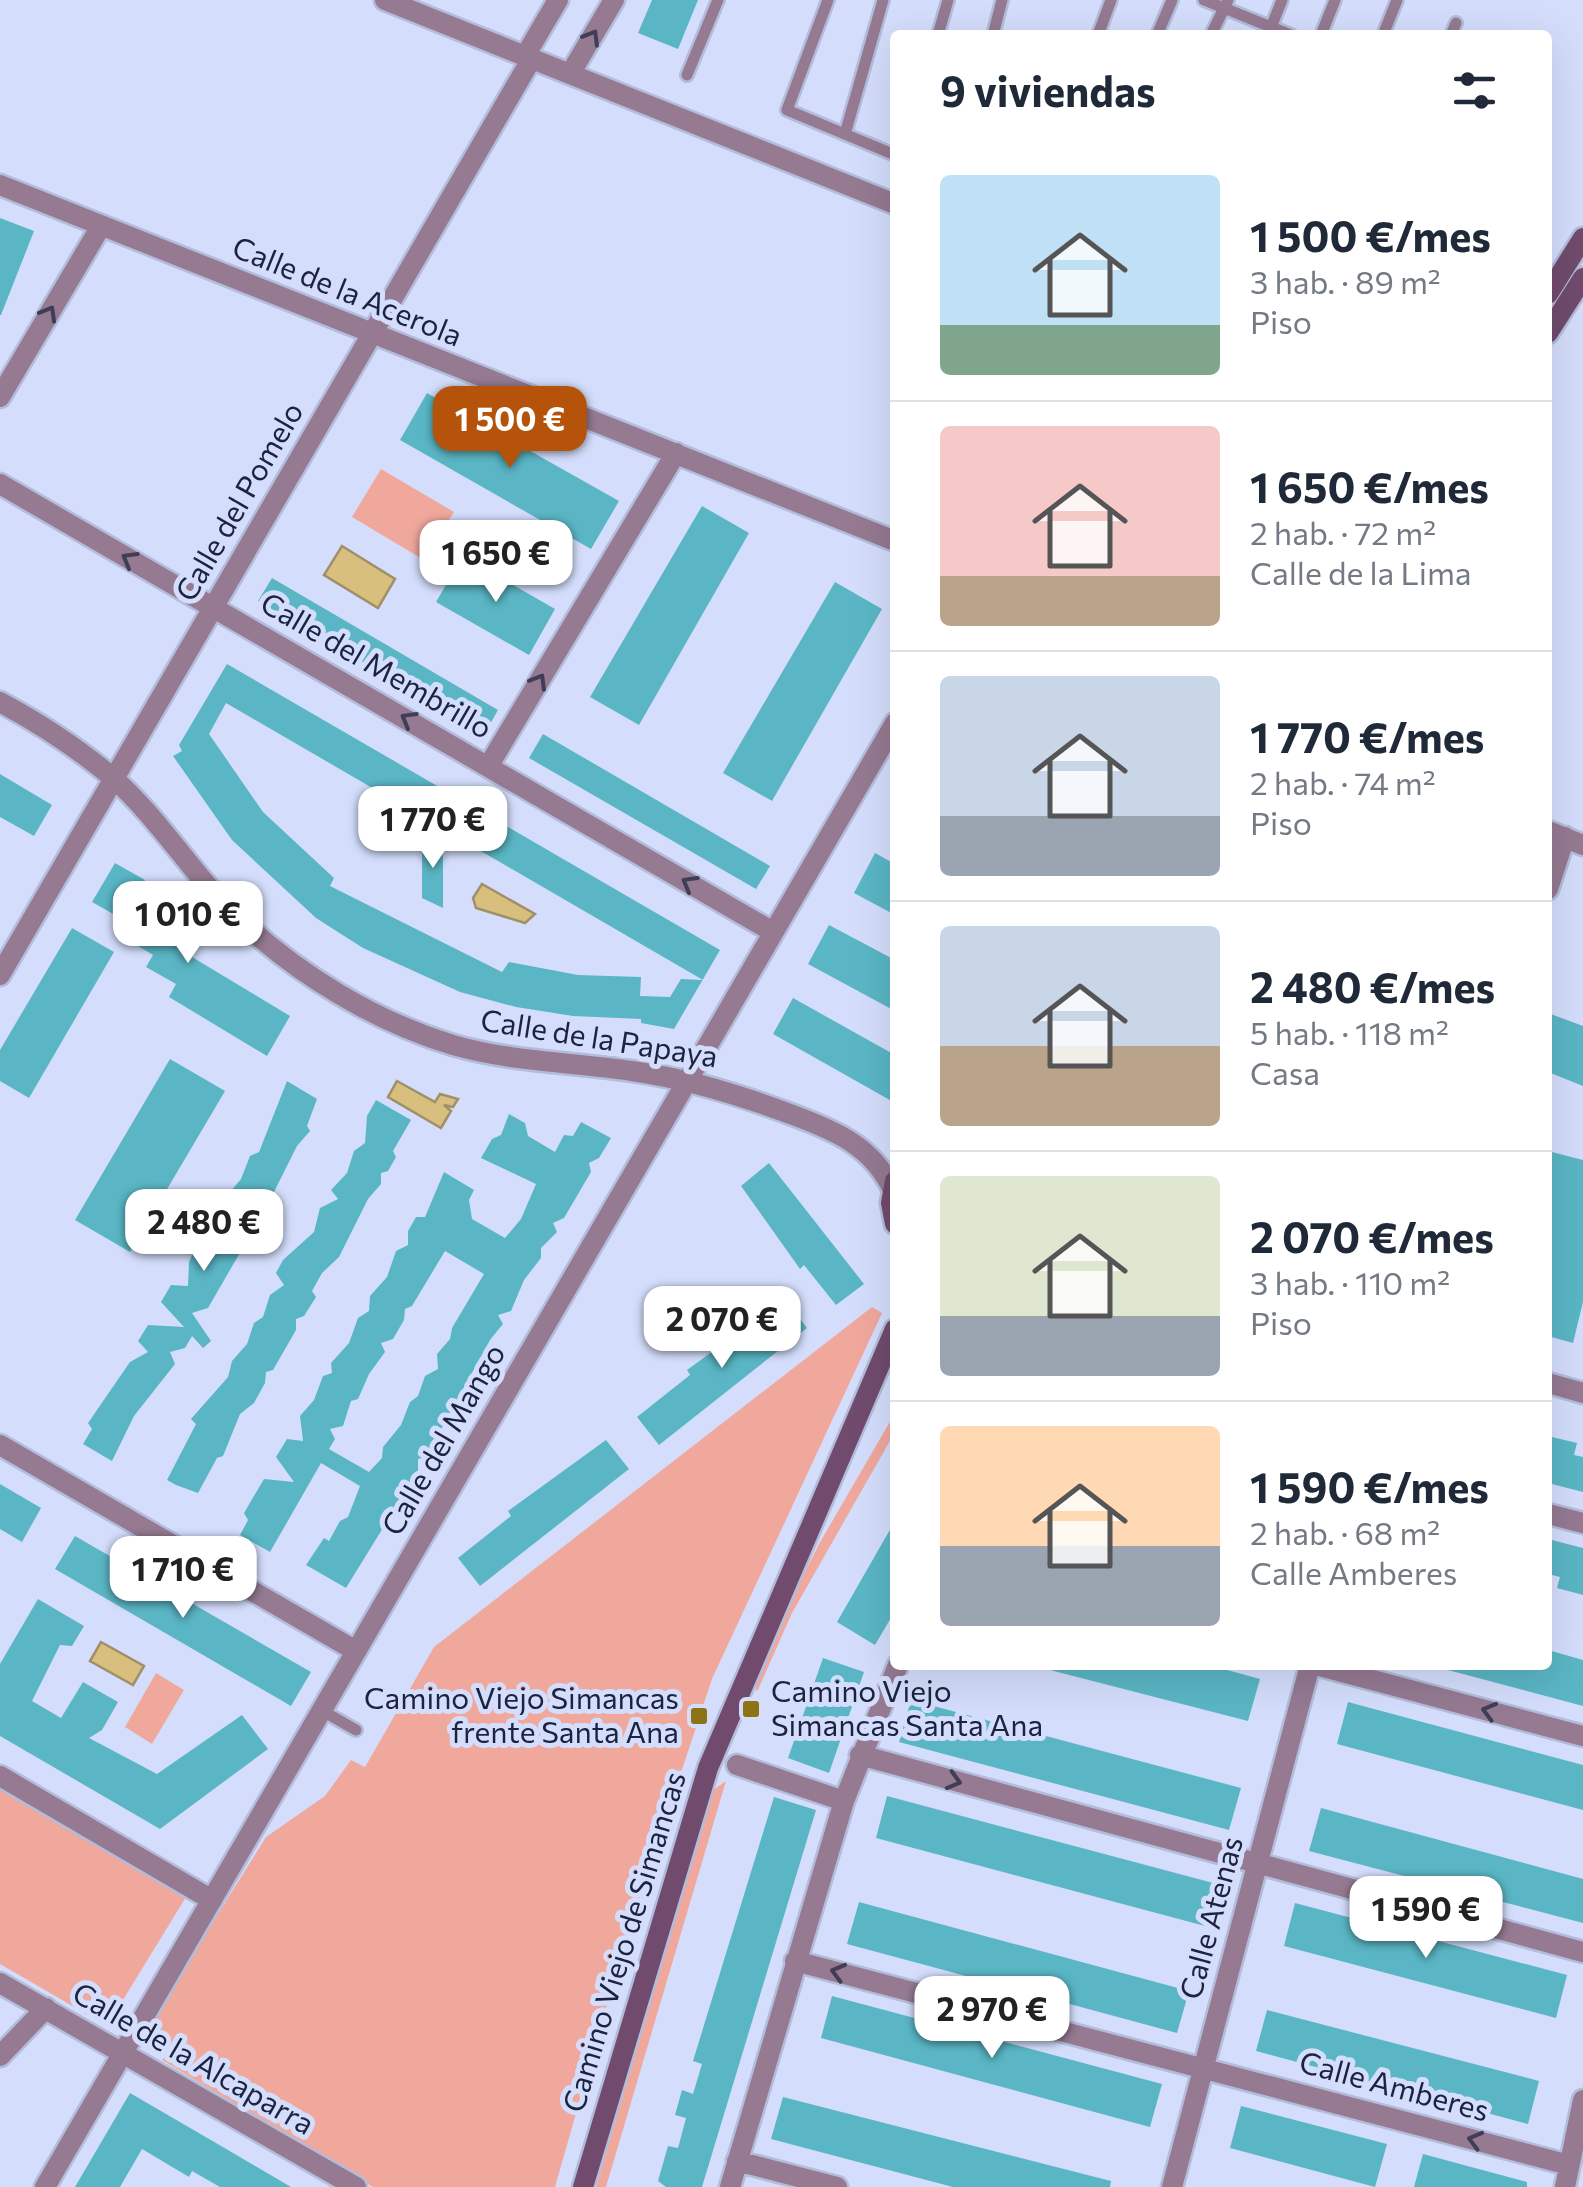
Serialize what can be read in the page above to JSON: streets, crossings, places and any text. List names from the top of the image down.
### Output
{
  "streets": {
    "main road": ["Camino Viejo de Simancas"],
    "street": [
      "Calle de la Acerola",
      "Calle del Pomelo",
      "Calle del Membrillo",
      "Calle de la Papaya",
      "Calle del Mango",
      "Calle Atenas",
      "Calle de la Alcaparra",
      "Calle Amberes"
    ]
  },
  "crossings": [
    ["Calle de la Acerola", "Calle del Pomelo"],
    ["Calle del Pomelo", "Calle del Membrillo"],
    ["Calle del Pomelo", "Calle de la Papaya"],
    ["Calle del Membrillo", "Calle del Mango"],
    ["Calle de la Papaya", "Calle del Mango"],
    ["Calle del Mango", "Calle de la Alcaparra"],
    ["Calle Atenas", "Calle Amberes"]
  ],
  "one_way": ["Calle del Membrillo", "Calle Amberes"],
  "places": {
    "transit": ["Camino Viejo Simancas Santa Ana", "Camino Viejo Simancas frente Santa Ana"]
  },
  "page": {
    "heading": "9 viviendas",
    "list": [
      {
        "name": "1 500 €/mes",
        "note": "3 hab. · 89 m² · Piso"
      },
      {
        "name": "1 650 €/mes",
        "note": "2 hab. · 72 m² · Calle de la Lima"
      },
      {
        "name": "1 770 €/mes",
        "note": "2 hab. · 74 m² · Piso"
      },
      {
        "name": "2 480 €/mes",
        "note": "5 hab. · 118 m² · Casa"
      },
      {
        "name": "2 070 €/mes",
        "note": "3 hab. · 110 m² · Piso"
      },
      {
        "name": "1 590 €/mes",
        "note": "2 hab. · 68 m² · Calle Amberes"
      }
    ],
    "price": [
      "1 500 €",
      "1 650 €",
      "1 770 €",
      "1 010 €",
      "2 480 €",
      "2 070 €",
      "1 710 €",
      "1 590 €",
      "2 970 €"
    ]
  }
}
